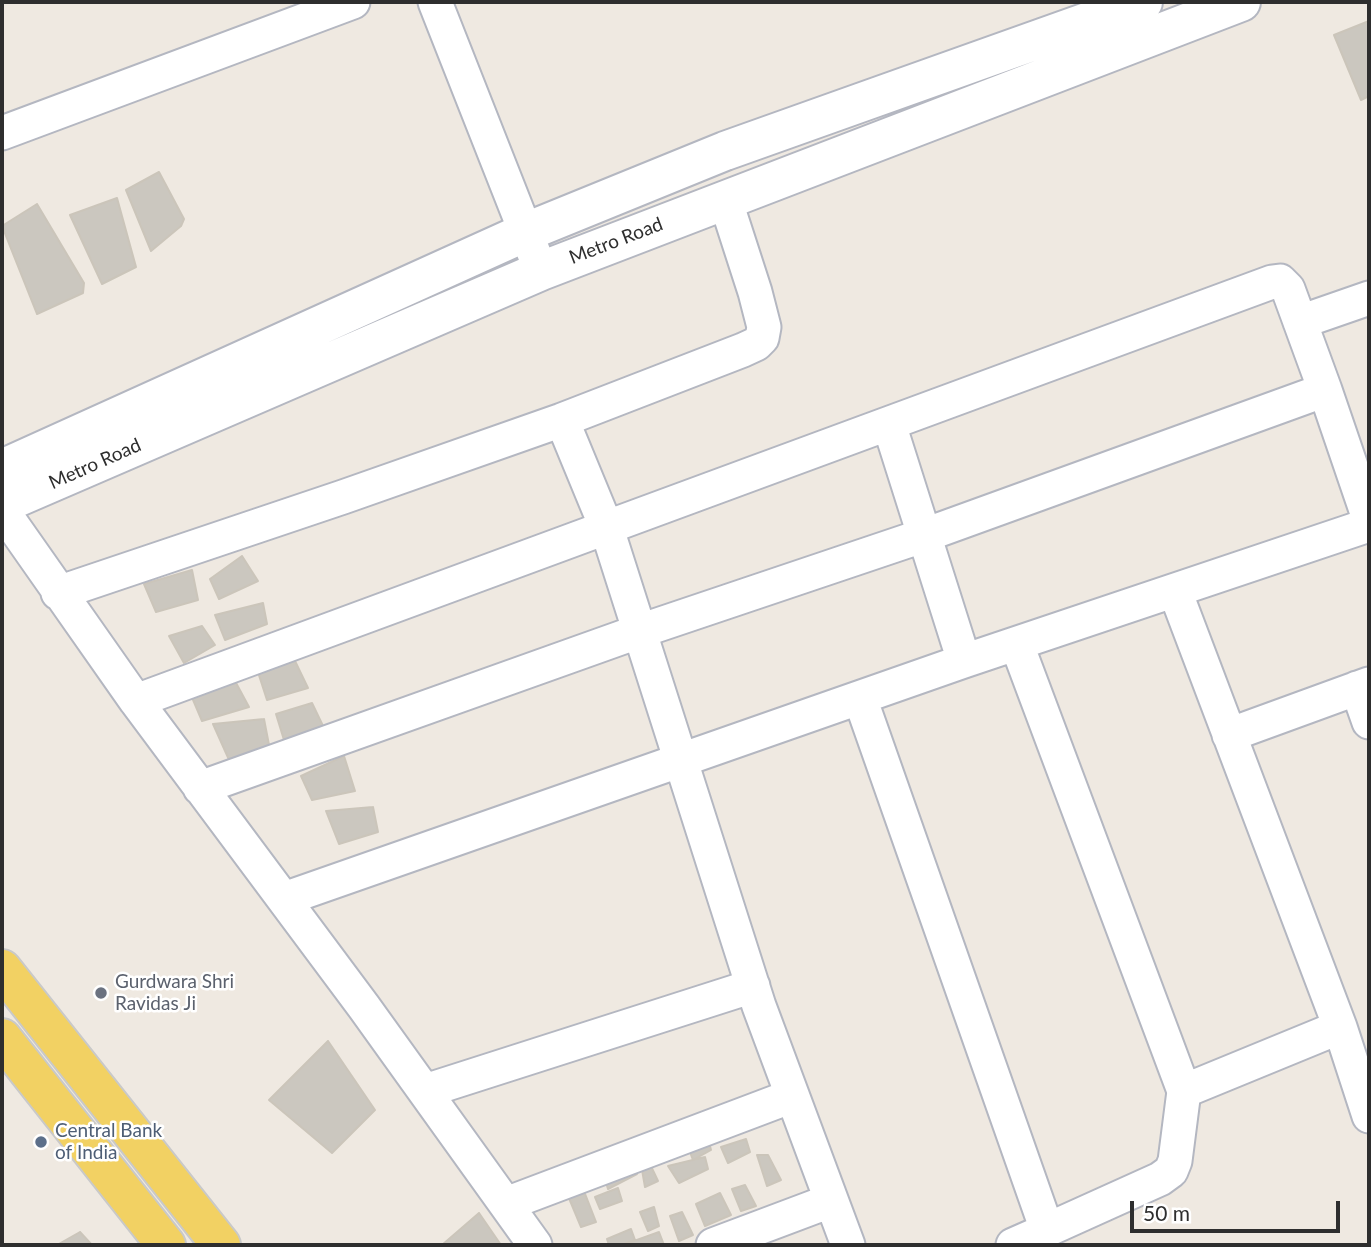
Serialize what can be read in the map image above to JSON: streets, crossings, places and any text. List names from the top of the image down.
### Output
{
  "streets": {
    "street": ["Metro Road"]
  },
  "places": ["Gurdwara Shri Ravidas Ji", "Central Bank of India"],
  "scale_bar": "50 m"
}
